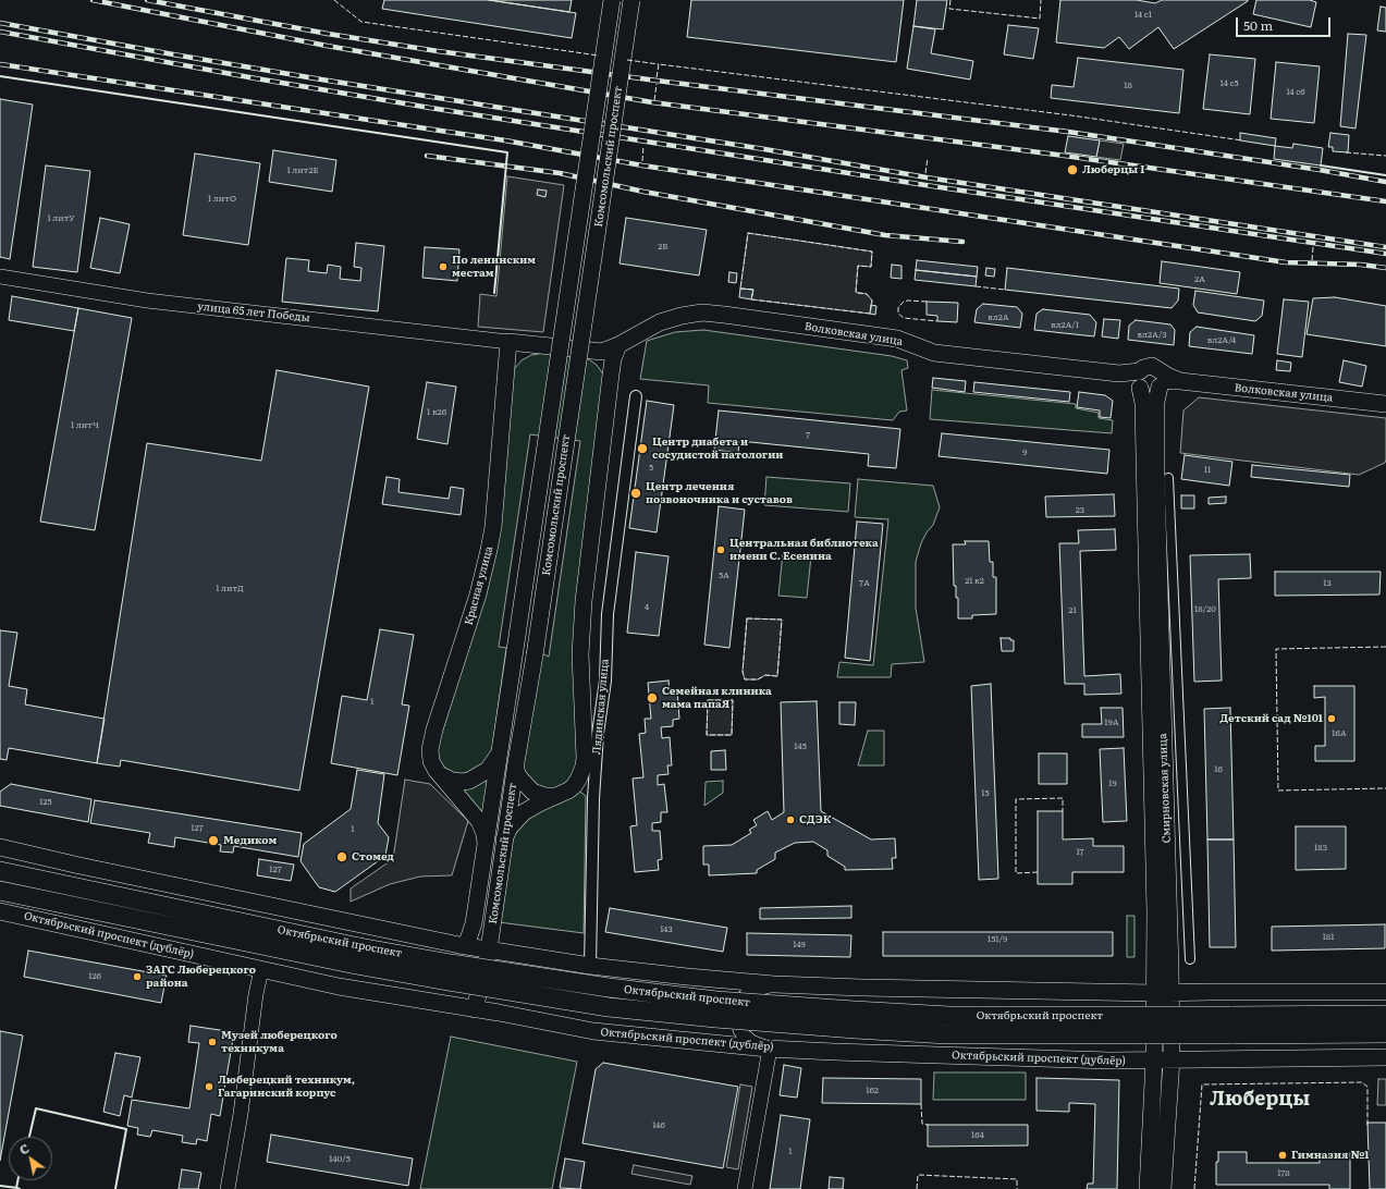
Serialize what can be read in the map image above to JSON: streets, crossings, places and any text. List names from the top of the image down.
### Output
{
  "streets": {
    "main road": [
      "Комсомольский проспект",
      "Волковская улица",
      "Красная улица",
      "Лядинская улица",
      "Смирновская улица",
      "Октябрьский проспект (дублёр)",
      "Октябрьский проспект"
    ],
    "street": ["улица 65 лет Победы"]
  },
  "crossings": [
    ["Комсомольский проспект", "Лядинская улица"],
    ["Комсомольский проспект", "Октябрьский проспект (дублёр)"],
    ["улица 65 лет Победы", "Волковская улица"],
    ["улица 65 лет Победы", "Красная улица"],
    ["Волковская улица", "Красная улица"],
    ["Волковская улица", "Лядинская улица"],
    ["Волковская улица", "Смирновская улица"],
    ["Смирновская улица", "Октябрьский проспект (дублёр)"]
  ],
  "districts": ["Люберцы"],
  "places": [
    "Люберцы I",
    "По ленинским местам",
    "Центр диабета и сосудистой патологии",
    "Центр лечения позвоночника и суставов",
    "Центральная библиотека имени С. Есенина",
    "Семейная клиника мама папаЯ",
    "Детский сад №101",
    "СДЭК",
    "Медиком",
    "Стомед",
    "ЗАГС Люберецкого района",
    "Музей люберецкого техникума",
    "Люберецкий техникум, Гагаринский корпус",
    "Гимназия №1"
  ],
  "house_numbers": [
    "14 с1",
    "14 с5",
    "18",
    "14 с6",
    "1 лит2Е",
    "1 литО",
    "1 литУ",
    "2Б",
    "2А",
    "вл2А",
    "вл2А/1",
    "вл2А/3",
    "вл2А/4",
    "1 к26",
    "1 литЧ",
    "7",
    "9",
    "5",
    "11",
    "23",
    "5А",
    "21 к2",
    "7А",
    "13",
    "1 литД",
    "4",
    "18/20",
    "21",
    "1",
    "19А",
    "16А",
    "145",
    "16",
    "19",
    "15",
    "125",
    "127",
    "1",
    "183",
    "17",
    "127",
    "143",
    "181",
    "151/9",
    "149",
    "126",
    "162",
    "146",
    "164",
    "1",
    "140/5",
    "178"
  ],
  "scale_bar": "50 m",
  "north": "top left"
}
